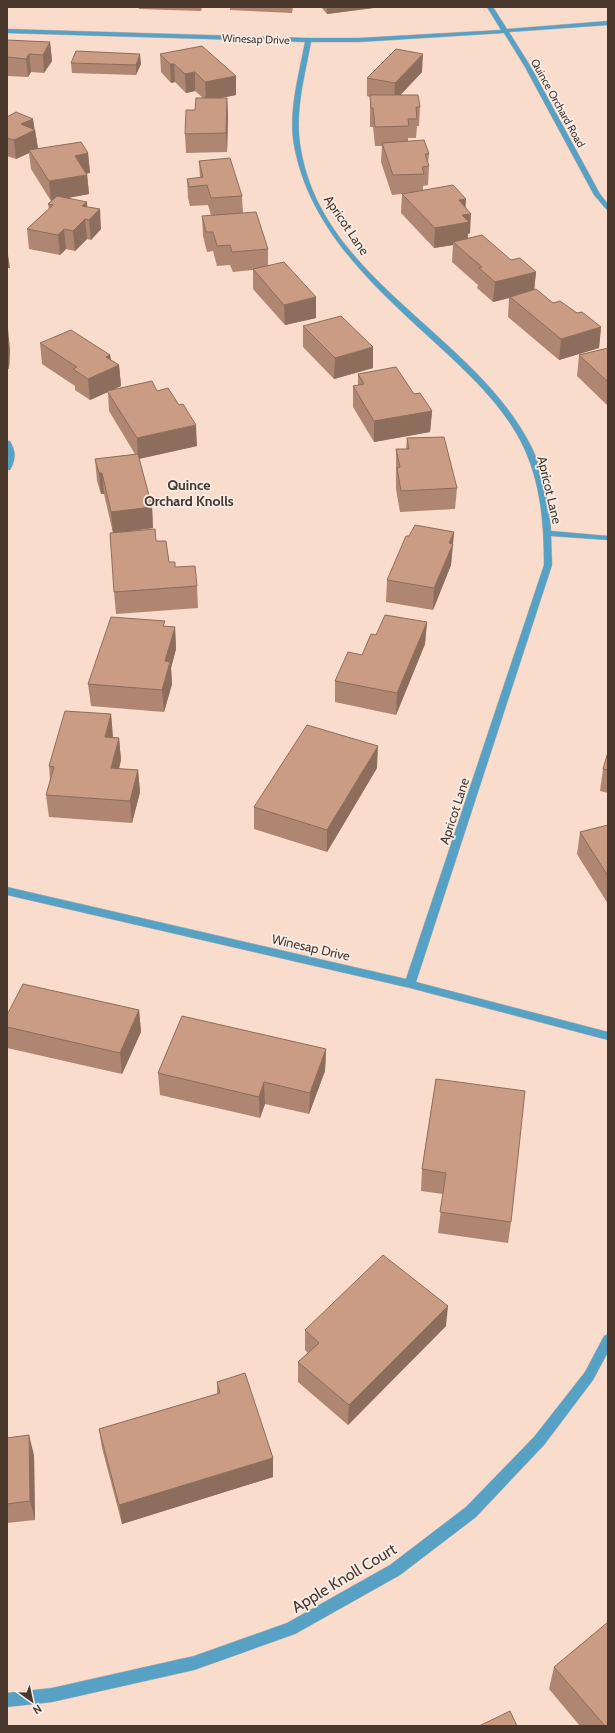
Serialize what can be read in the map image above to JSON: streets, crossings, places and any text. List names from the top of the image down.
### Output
{
  "streets": {
    "street": [
      "Winesap Drive",
      "Quince Orchard Road",
      "Apricot Lane",
      "Apple Knoll Court"
    ]
  },
  "crossings": [
    ["Winesap Drive", "Quince Orchard Road"],
    ["Winesap Drive", "Apricot Lane"]
  ],
  "districts": ["Quince Orchard Knolls"],
  "north": "bottom right"
}
